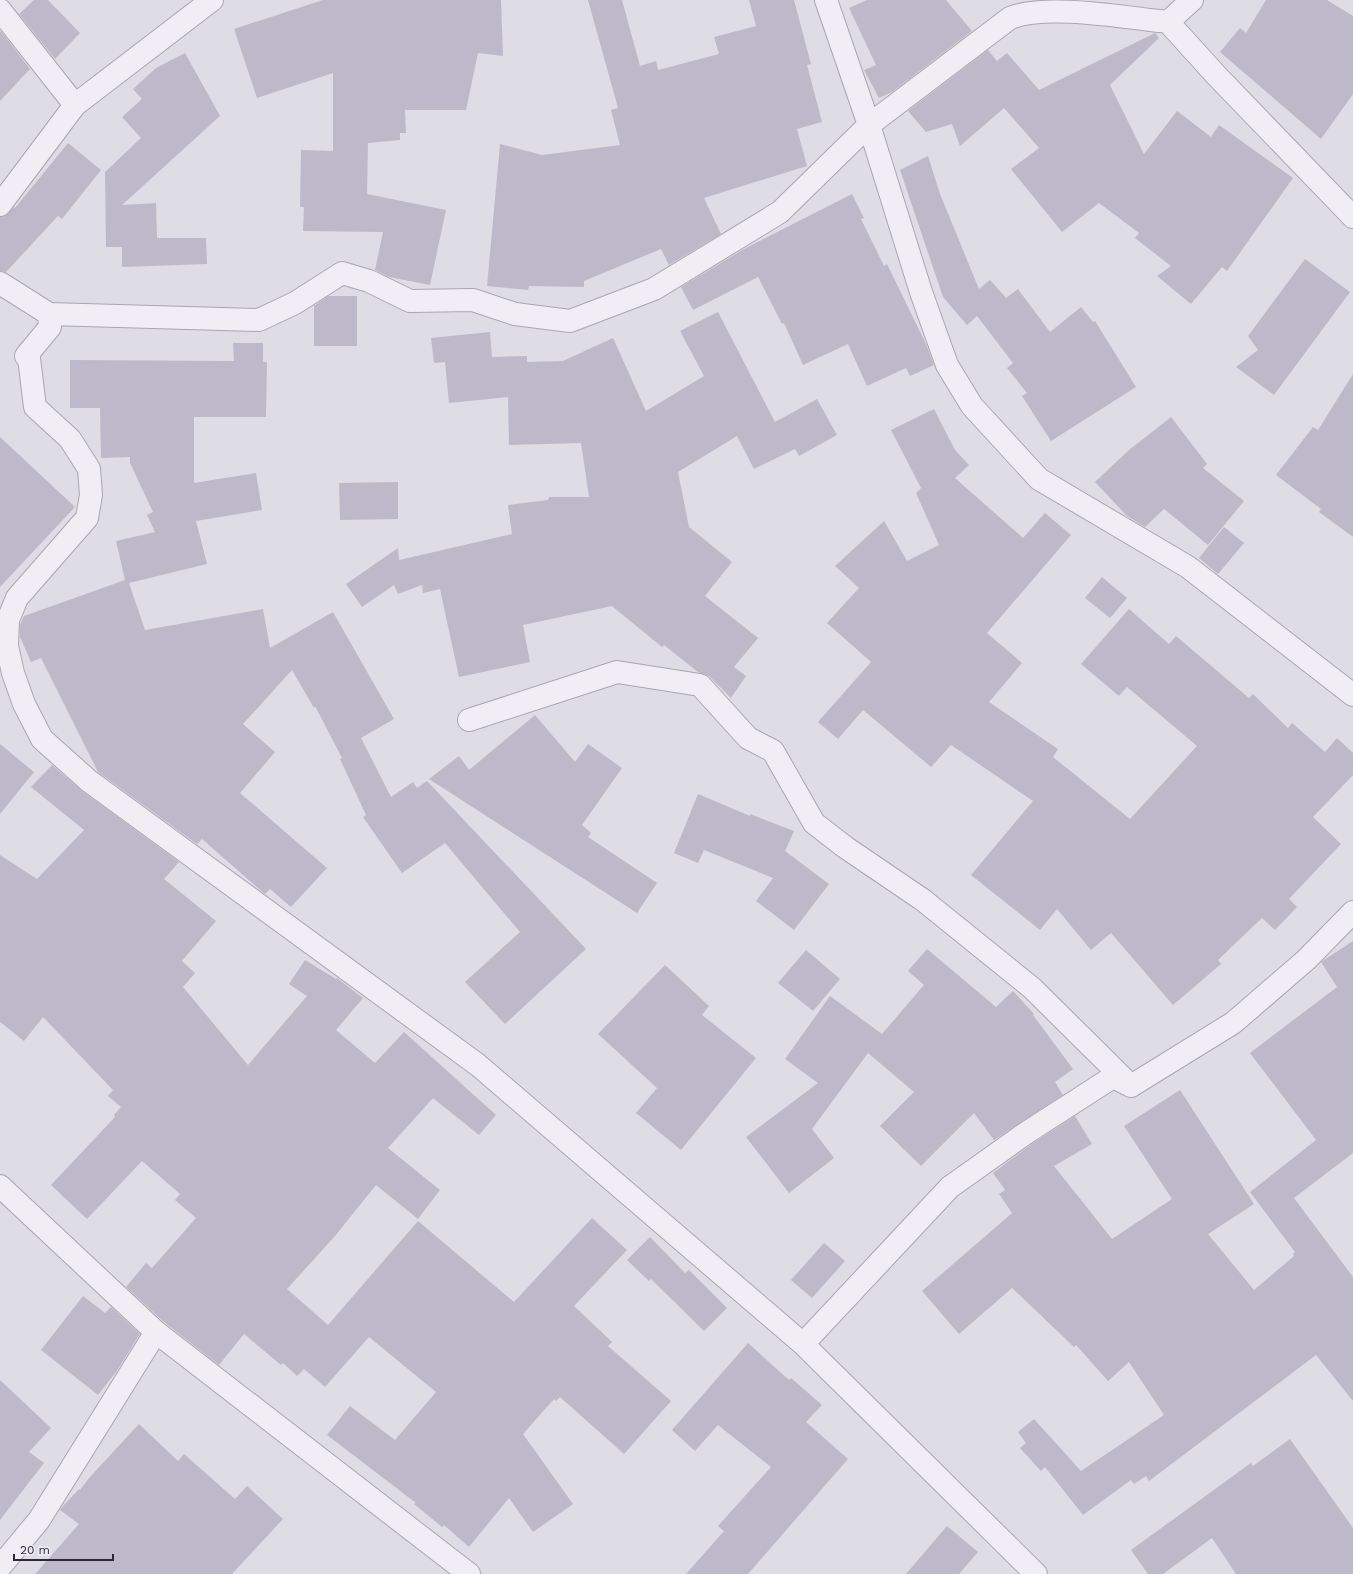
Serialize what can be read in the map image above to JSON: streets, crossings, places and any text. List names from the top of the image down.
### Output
{
  "scale_bar": "20 m"
}
